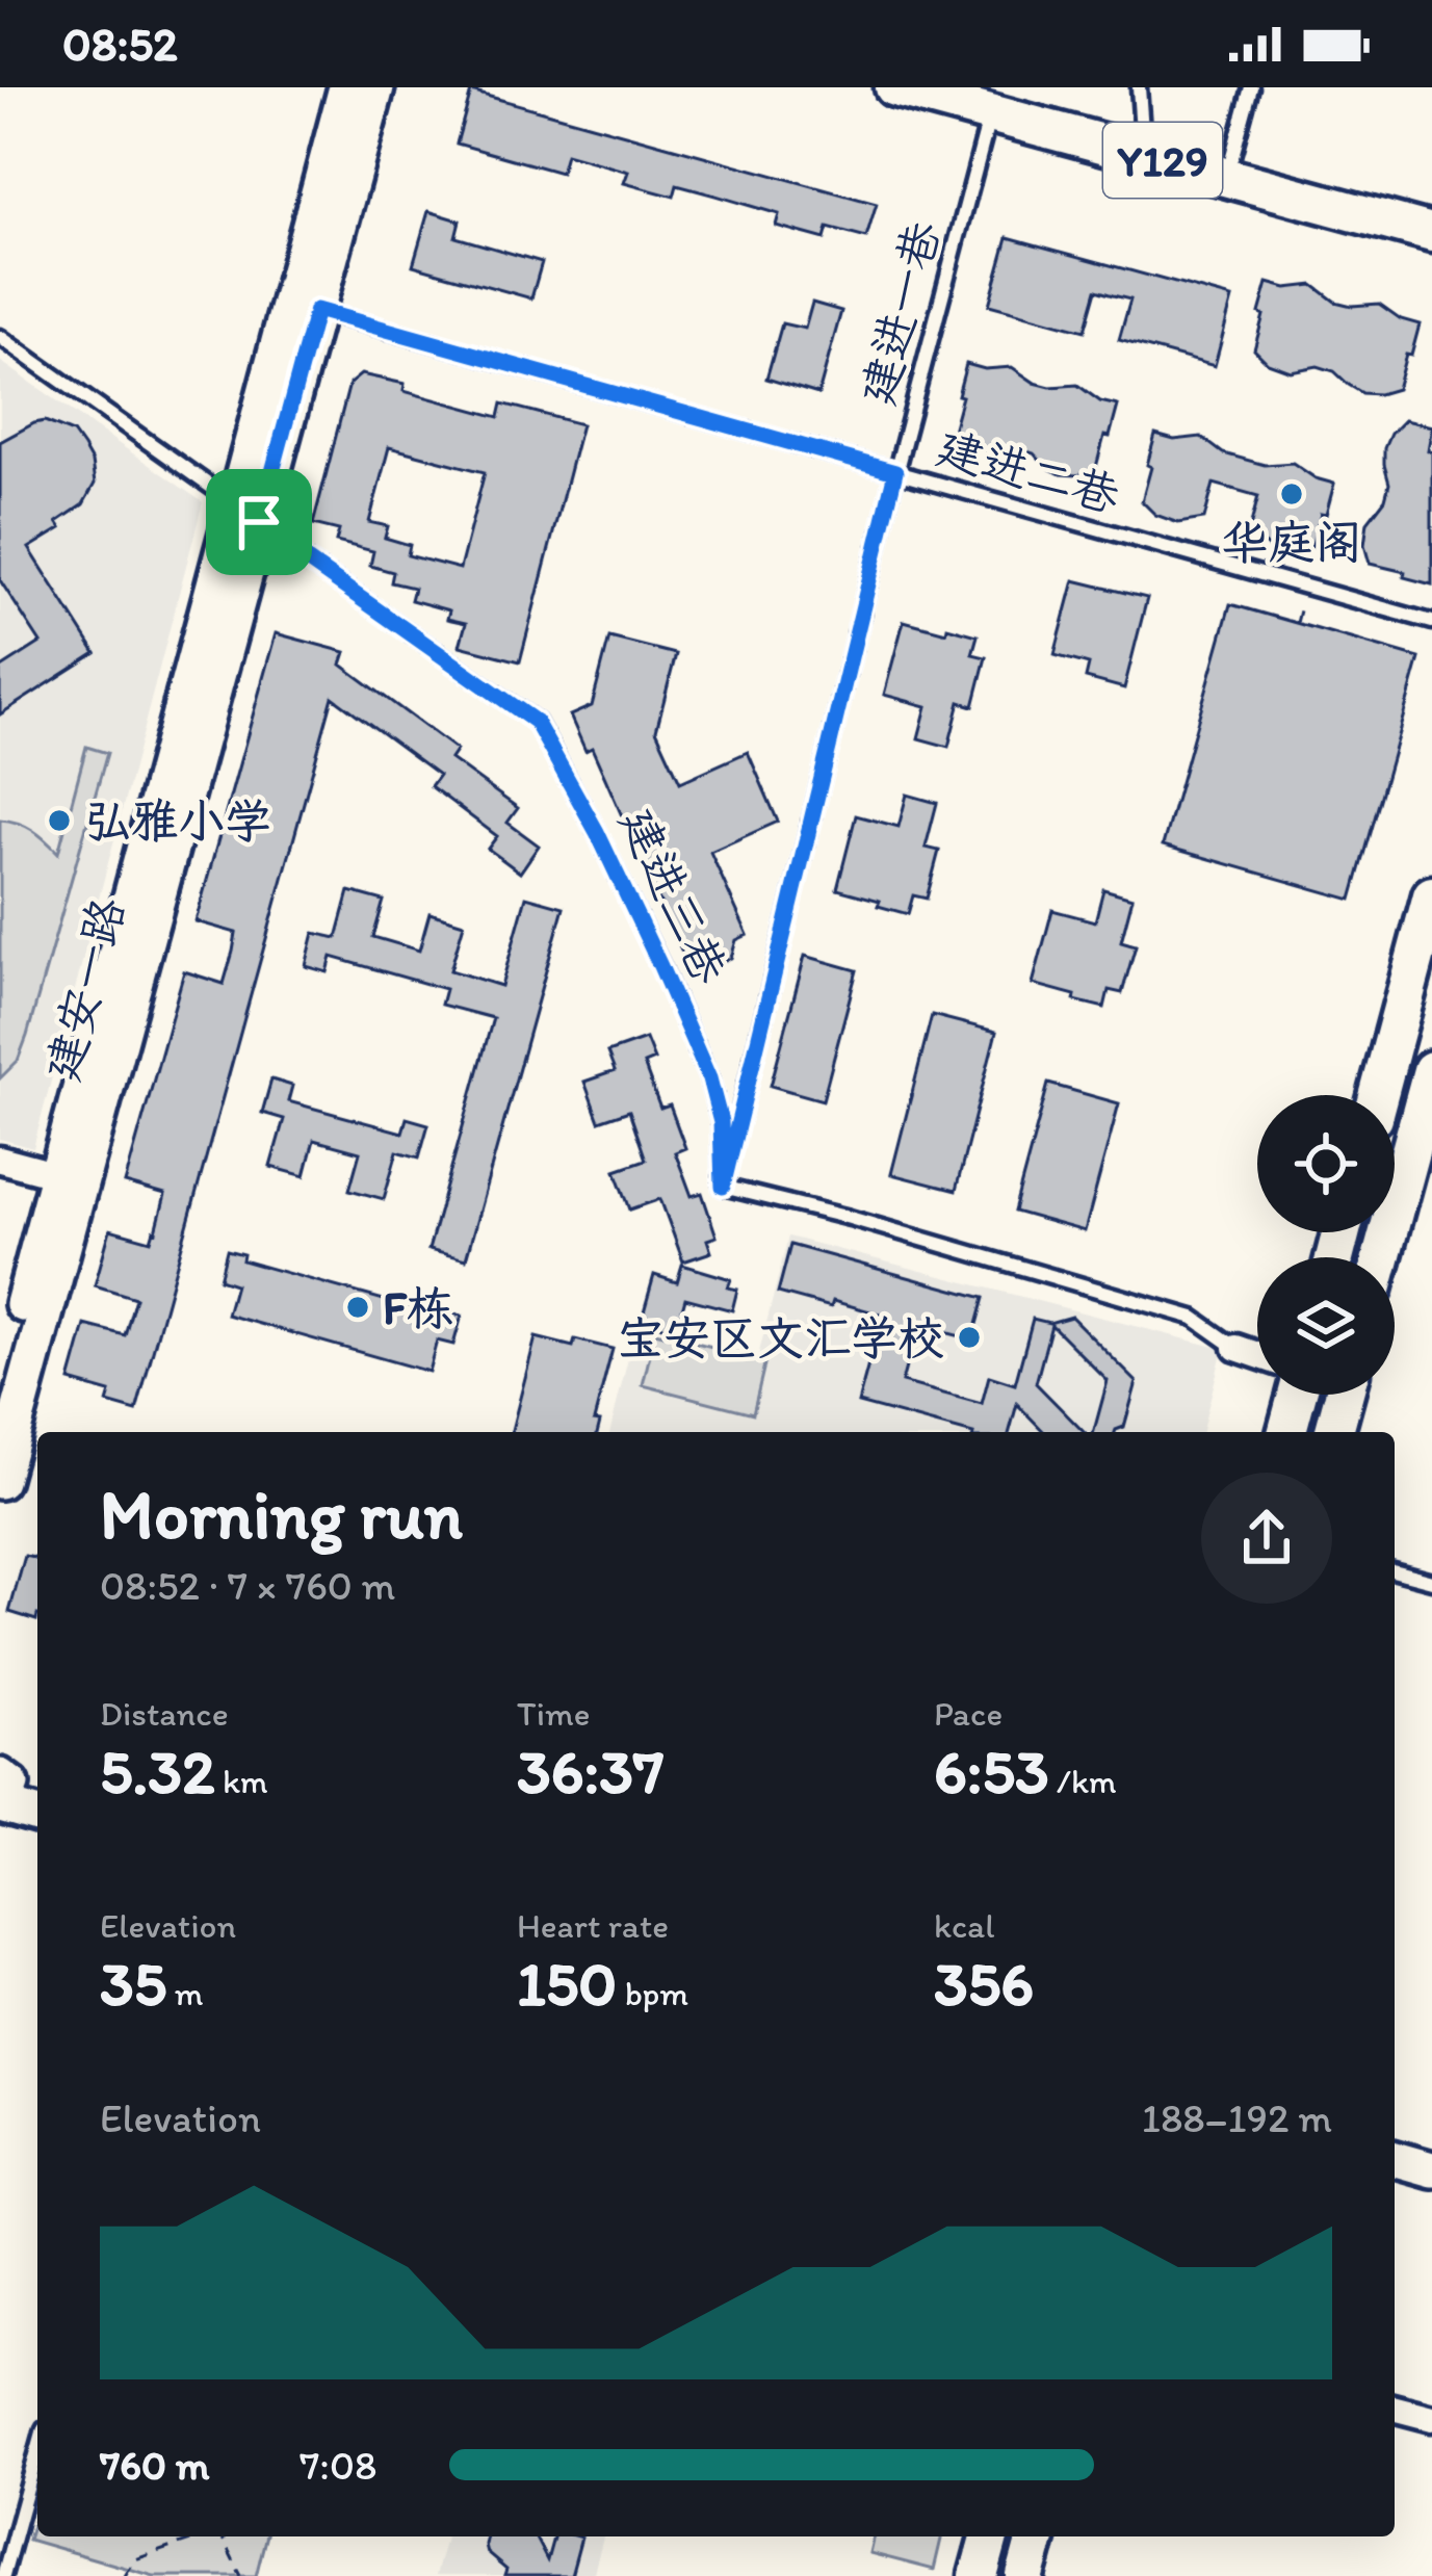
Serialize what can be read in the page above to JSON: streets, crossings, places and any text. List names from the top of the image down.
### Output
{
  "streets": {
    "main road": ["Y129", "建安一路"],
    "lane": ["建进一巷", "建进二巷", "建进三巷"]
  },
  "crossings": [
    ["Y129", "建进一巷"],
    ["建进一巷", "建进二巷"],
    ["建进一巷", "建进三巷"],
    ["建进二巷", "建安一路"],
    ["建进三巷", "建安一路"]
  ],
  "places": [
    "华庭阁",
    "弘雅小学",
    "F栋",
    "宝安区文汇学校"
  ],
  "page": {
    "status": "08:52",
    "heading": ["Morning run", "08:52 · 7 × 760 m"],
    "stats": [
      ["Distance", "5.32 km"],
      ["Time", "36:37"],
      ["Pace", "6:53 /km"],
      ["Elevation", "35 m"],
      ["Heart rate", "150 bpm"],
      ["kcal", "356"]
    ],
    "chart": ["Elevation", "188–192 m"],
    "list": [
      {
        "name": "760 m",
        "note": "7:08"
      }
    ]
  }
}
